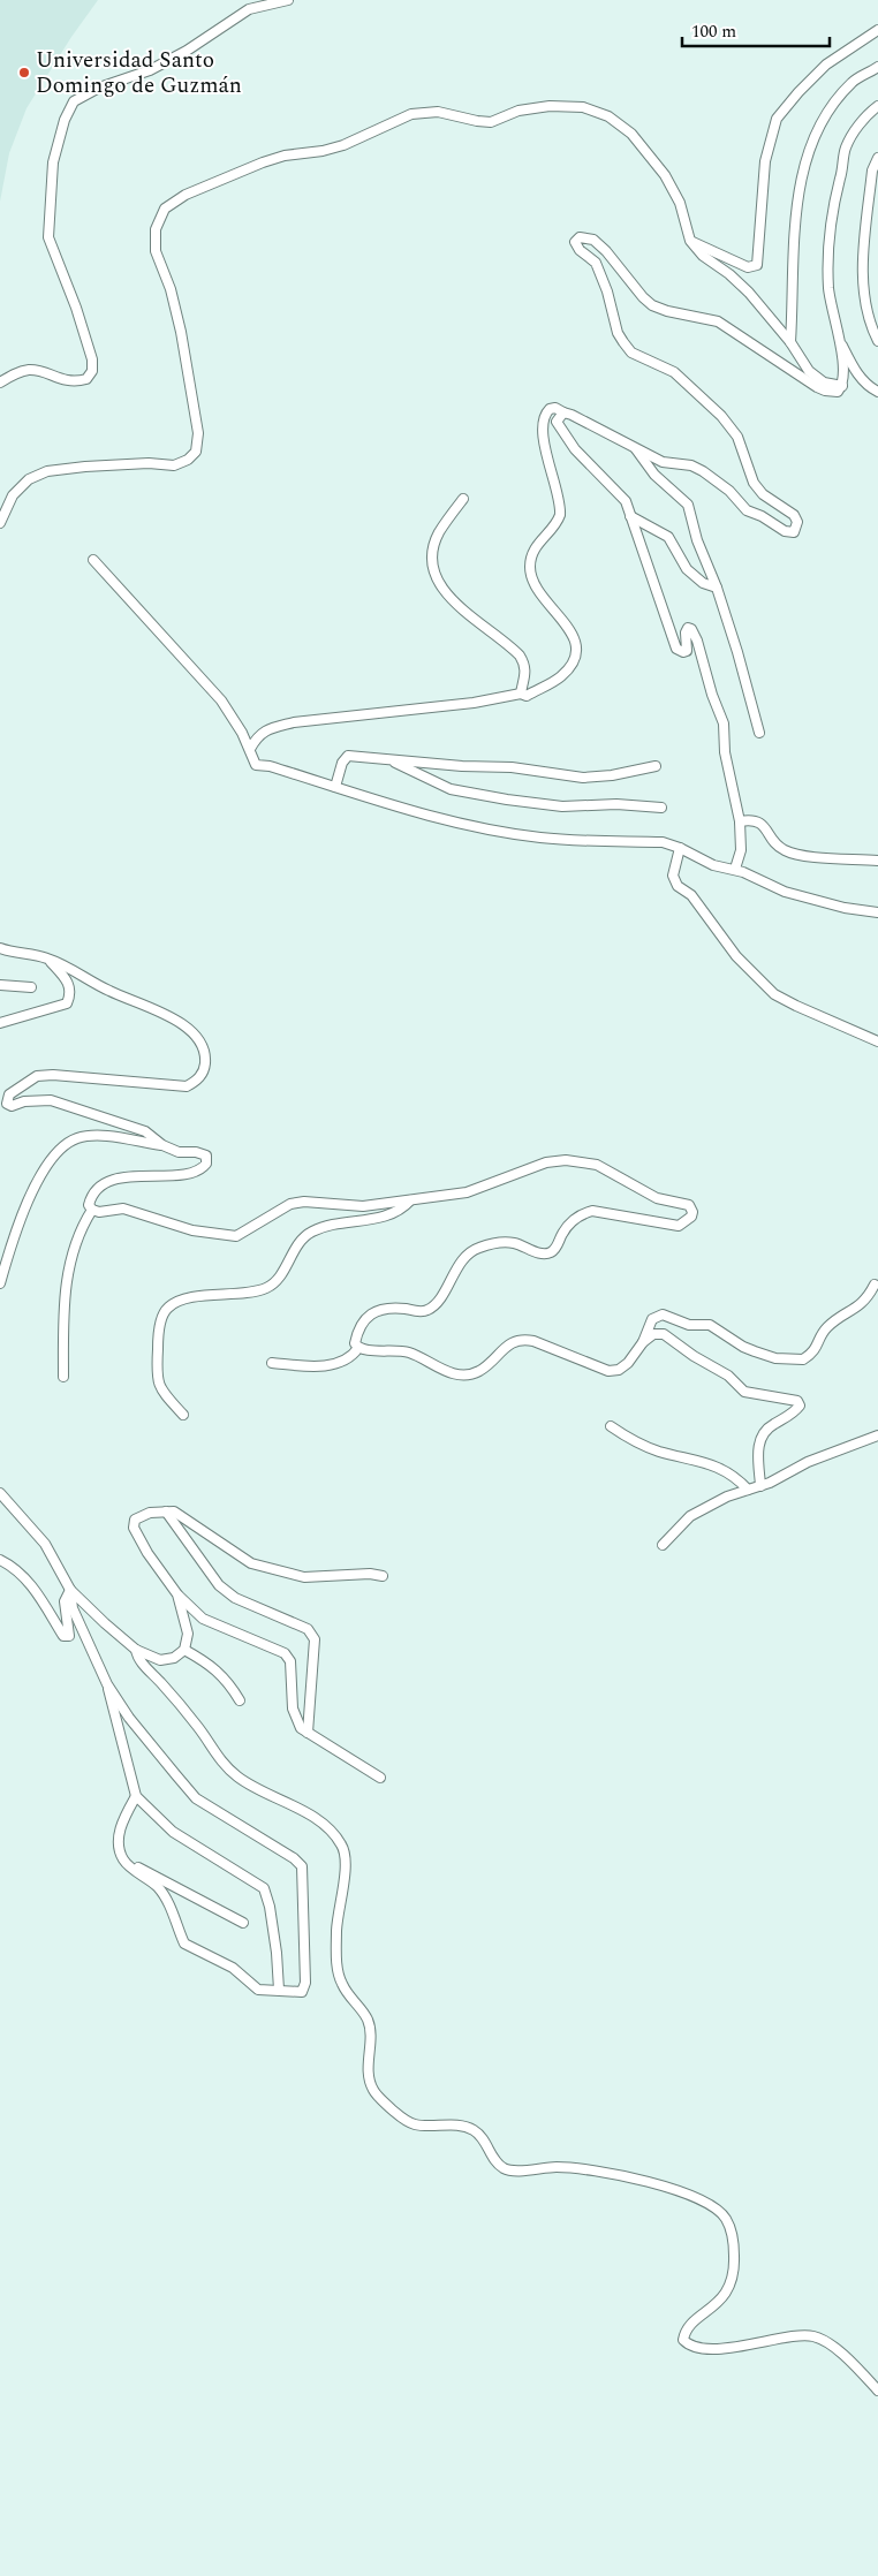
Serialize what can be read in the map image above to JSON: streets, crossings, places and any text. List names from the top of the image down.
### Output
{
  "places": ["Universidad Santo Domingo de Guzmán"],
  "scale_bar": "100 m"
}
